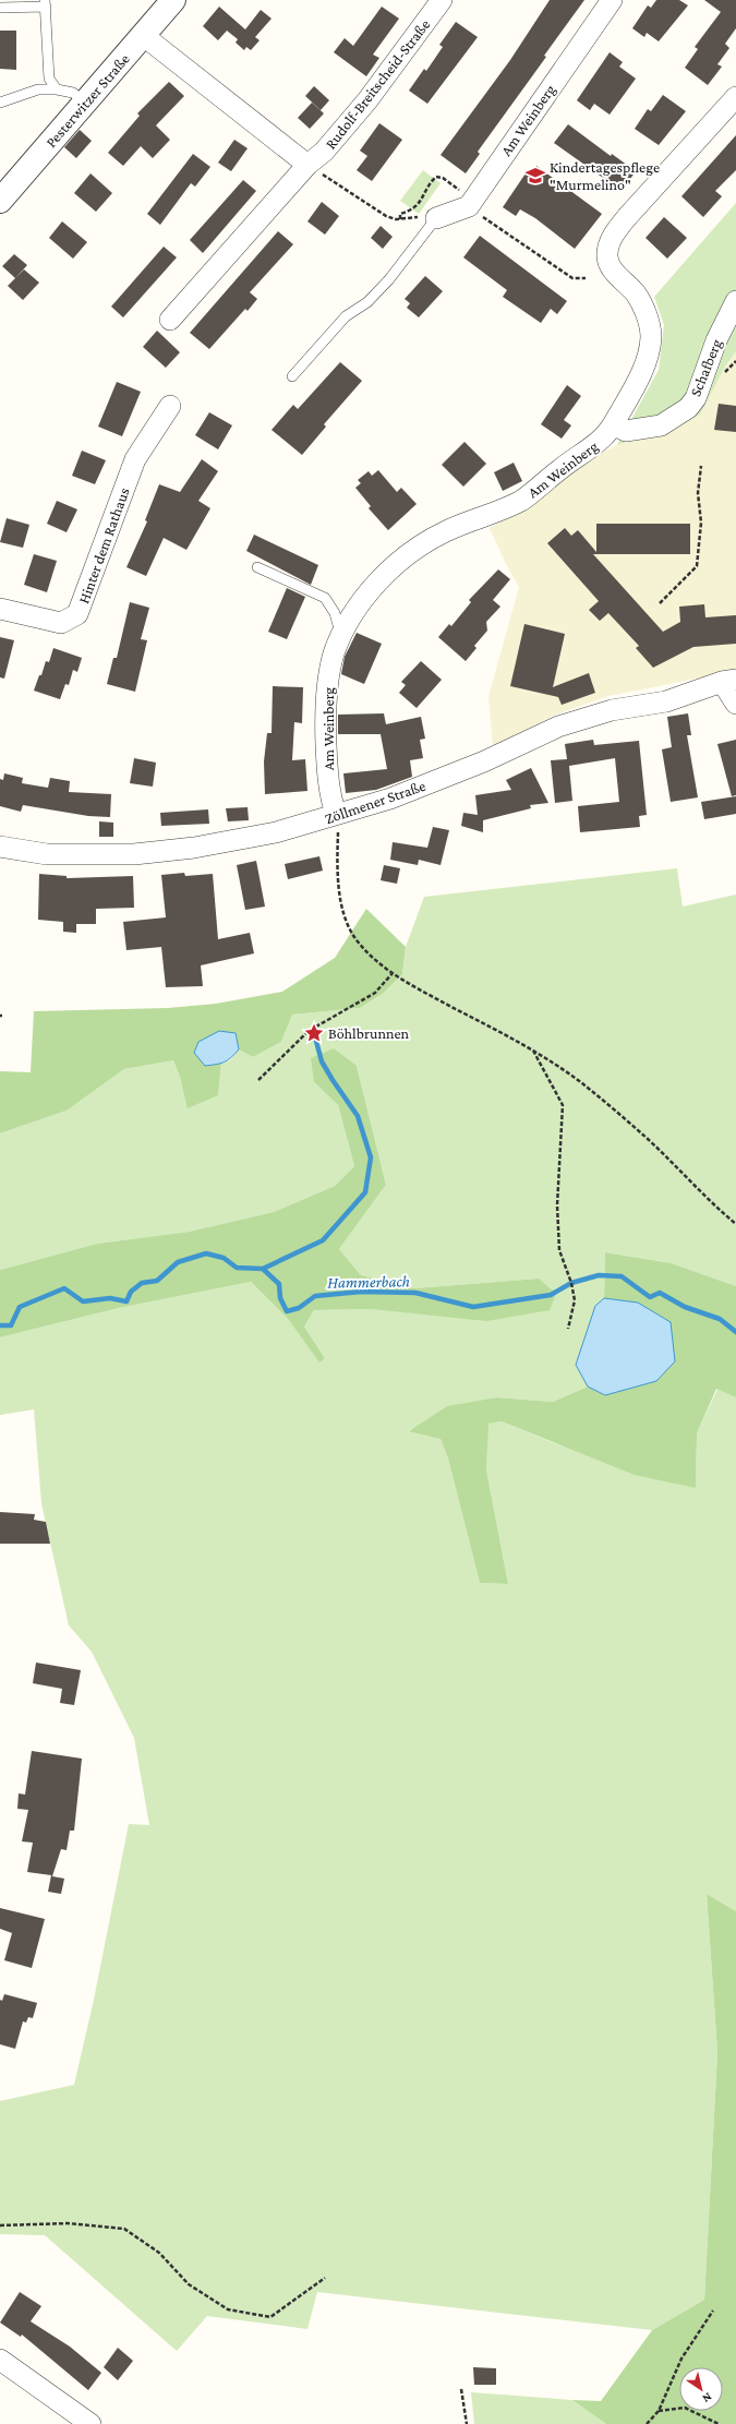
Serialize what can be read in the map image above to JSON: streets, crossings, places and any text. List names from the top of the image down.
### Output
{
  "streets": {
    "street": [
      "Rudolf-Breitscheid-Straße",
      "Pesterwitzer Straße",
      "Am Weinberg",
      "Schafberg",
      "Hinter dem Rathaus",
      "Zöllmener Straße"
    ]
  },
  "crossings": [
    ["Am Weinberg", "Schafberg"],
    ["Am Weinberg", "Zöllmener Straße"]
  ],
  "water": ["Hammerbach"],
  "places": {
    "school or university": ["Kindertagespflege \"Murmelino\""],
    "place": ["Böhlbrunnen"]
  },
  "north": "bottom right"
}
